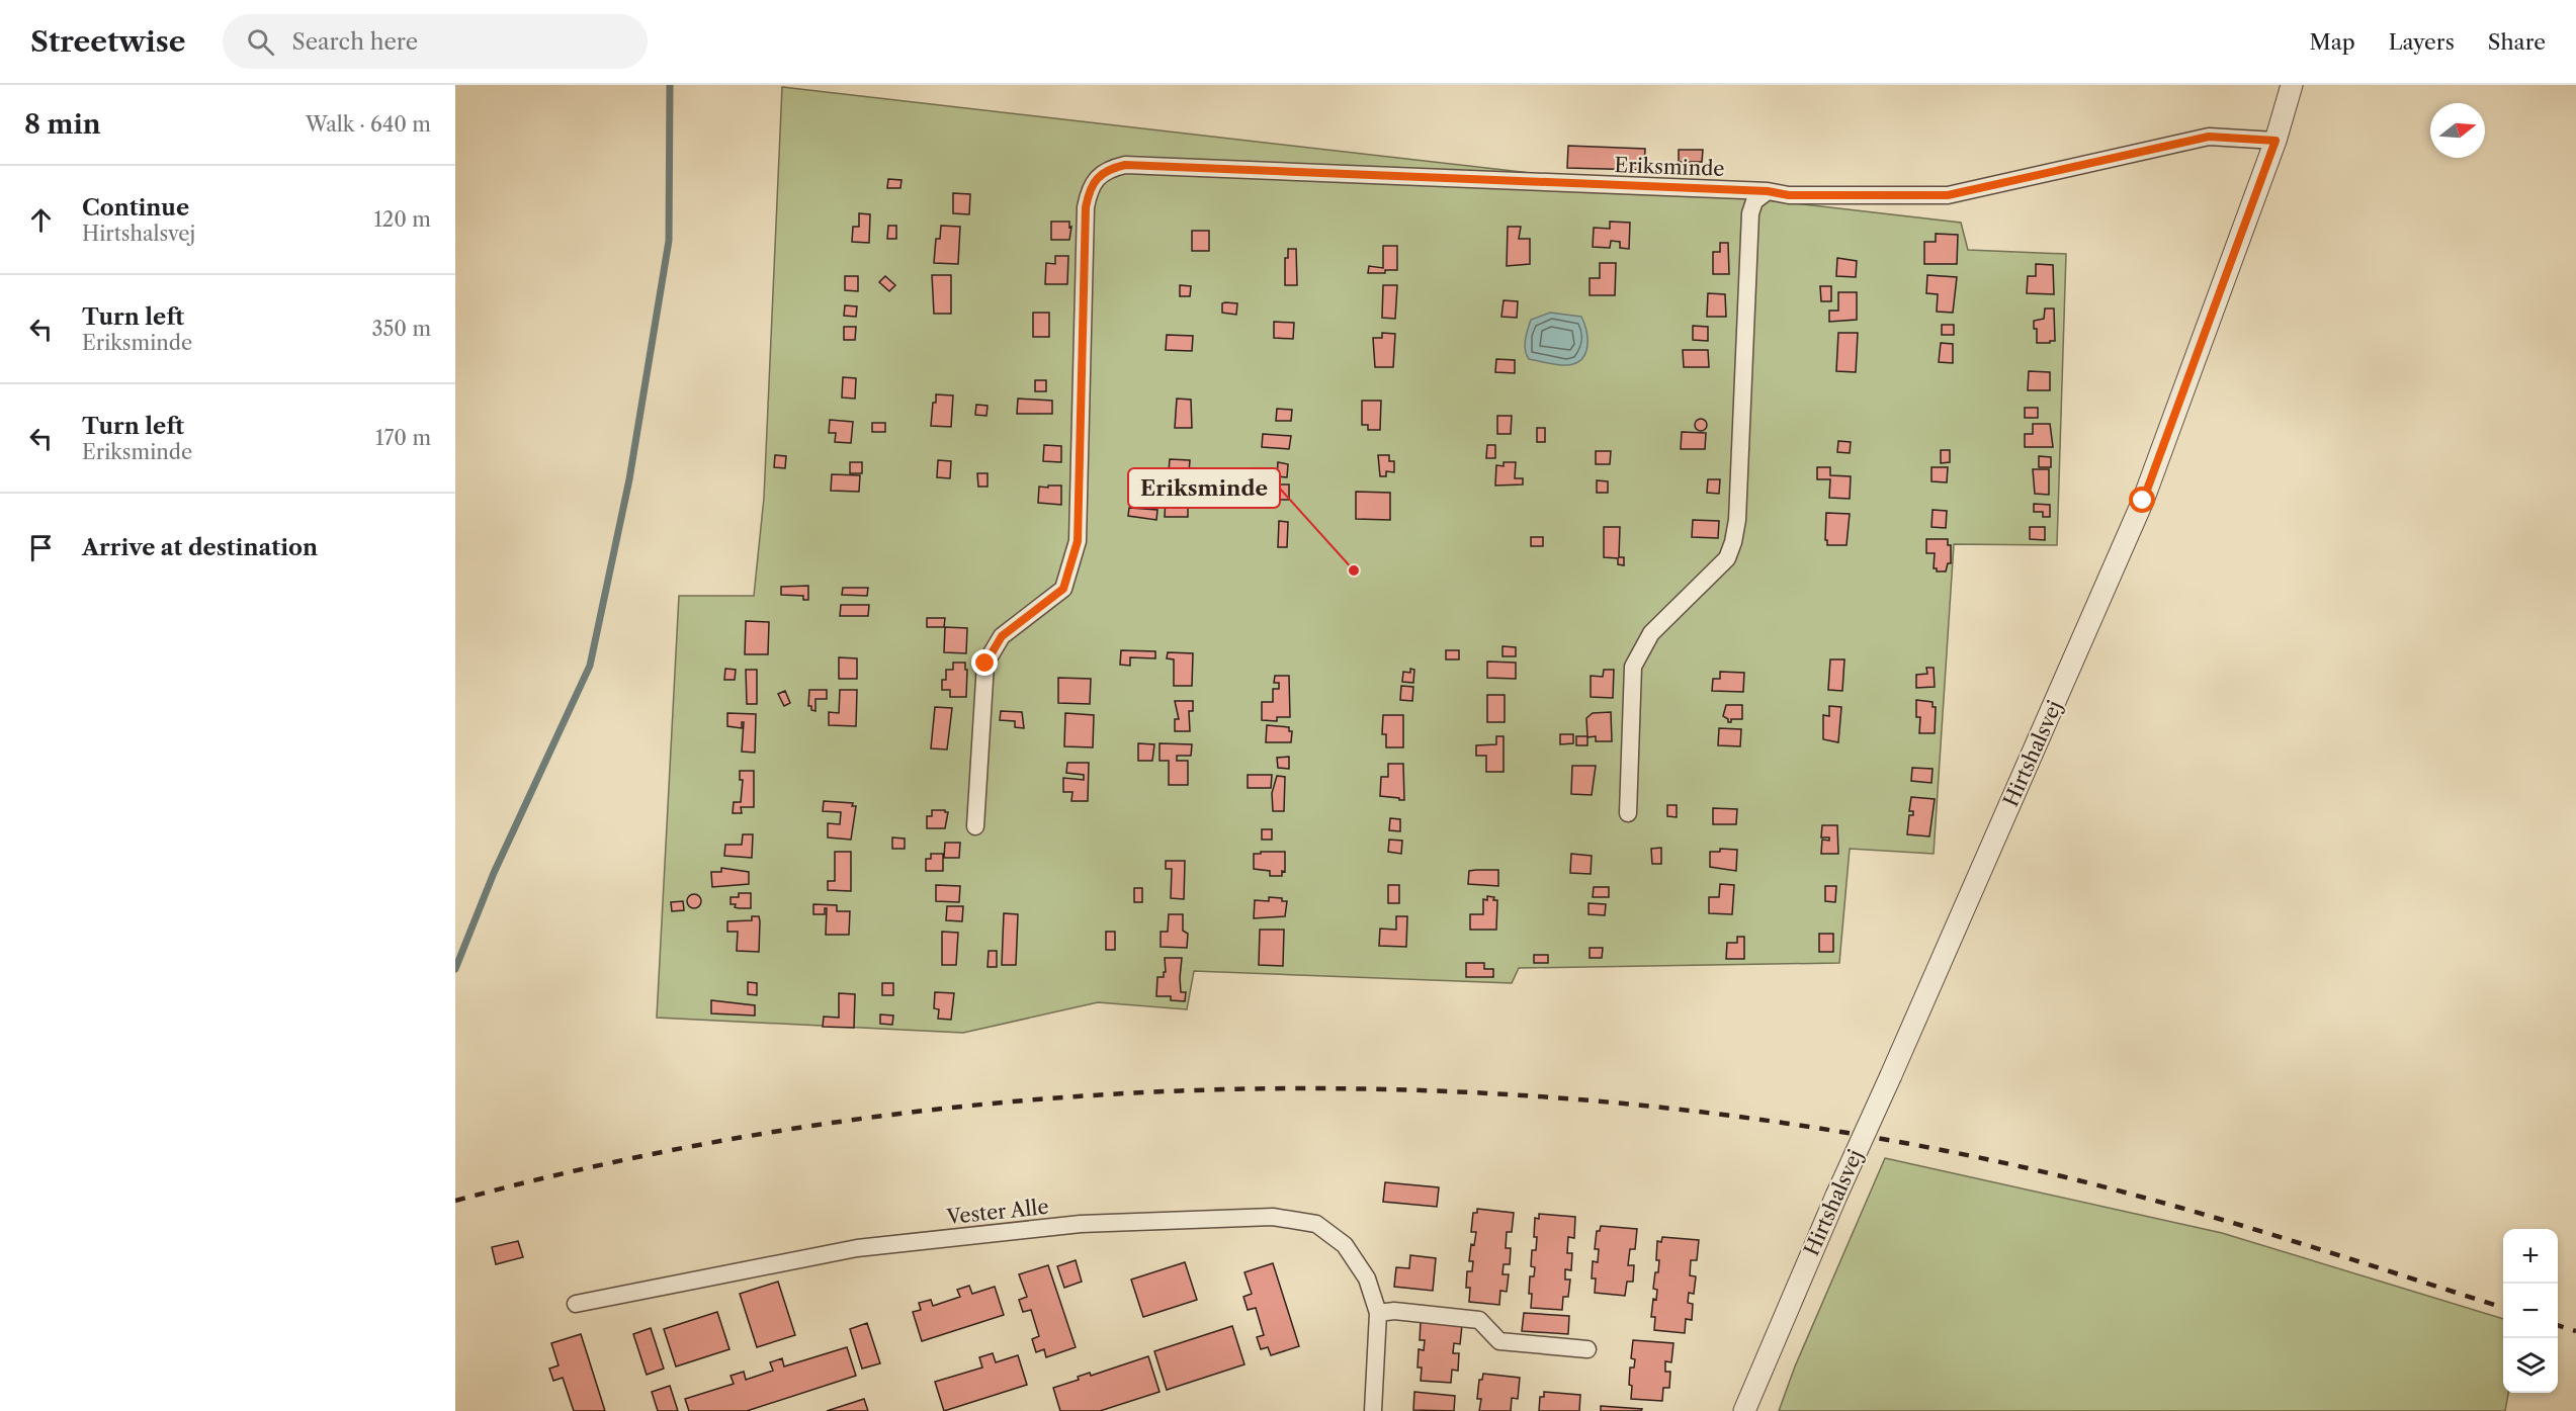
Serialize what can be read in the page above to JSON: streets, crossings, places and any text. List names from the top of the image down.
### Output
{
  "streets": {
    "street": ["Eriksminde", "Hirtshalsvej", "Vester Alle"]
  },
  "crossings": [
    ["Eriksminde", "Hirtshalsvej"]
  ],
  "places": ["Eriksminde"],
  "north": "right",
  "page": {
    "header": "Streetwise",
    "search": "Search here",
    "nav": ["Map", "Layers", "Share"],
    "heading": ["8 min", "Walk · 640 m"],
    "list": [
      ["Continue", "Hirtshalsvej", "120 m"],
      ["Turn left", "Eriksminde", "350 m"],
      ["Turn left", "Eriksminde", "170 m"],
      "Arrive at destination"
    ],
    "map_buttons": ["+", "−"]
  }
}
